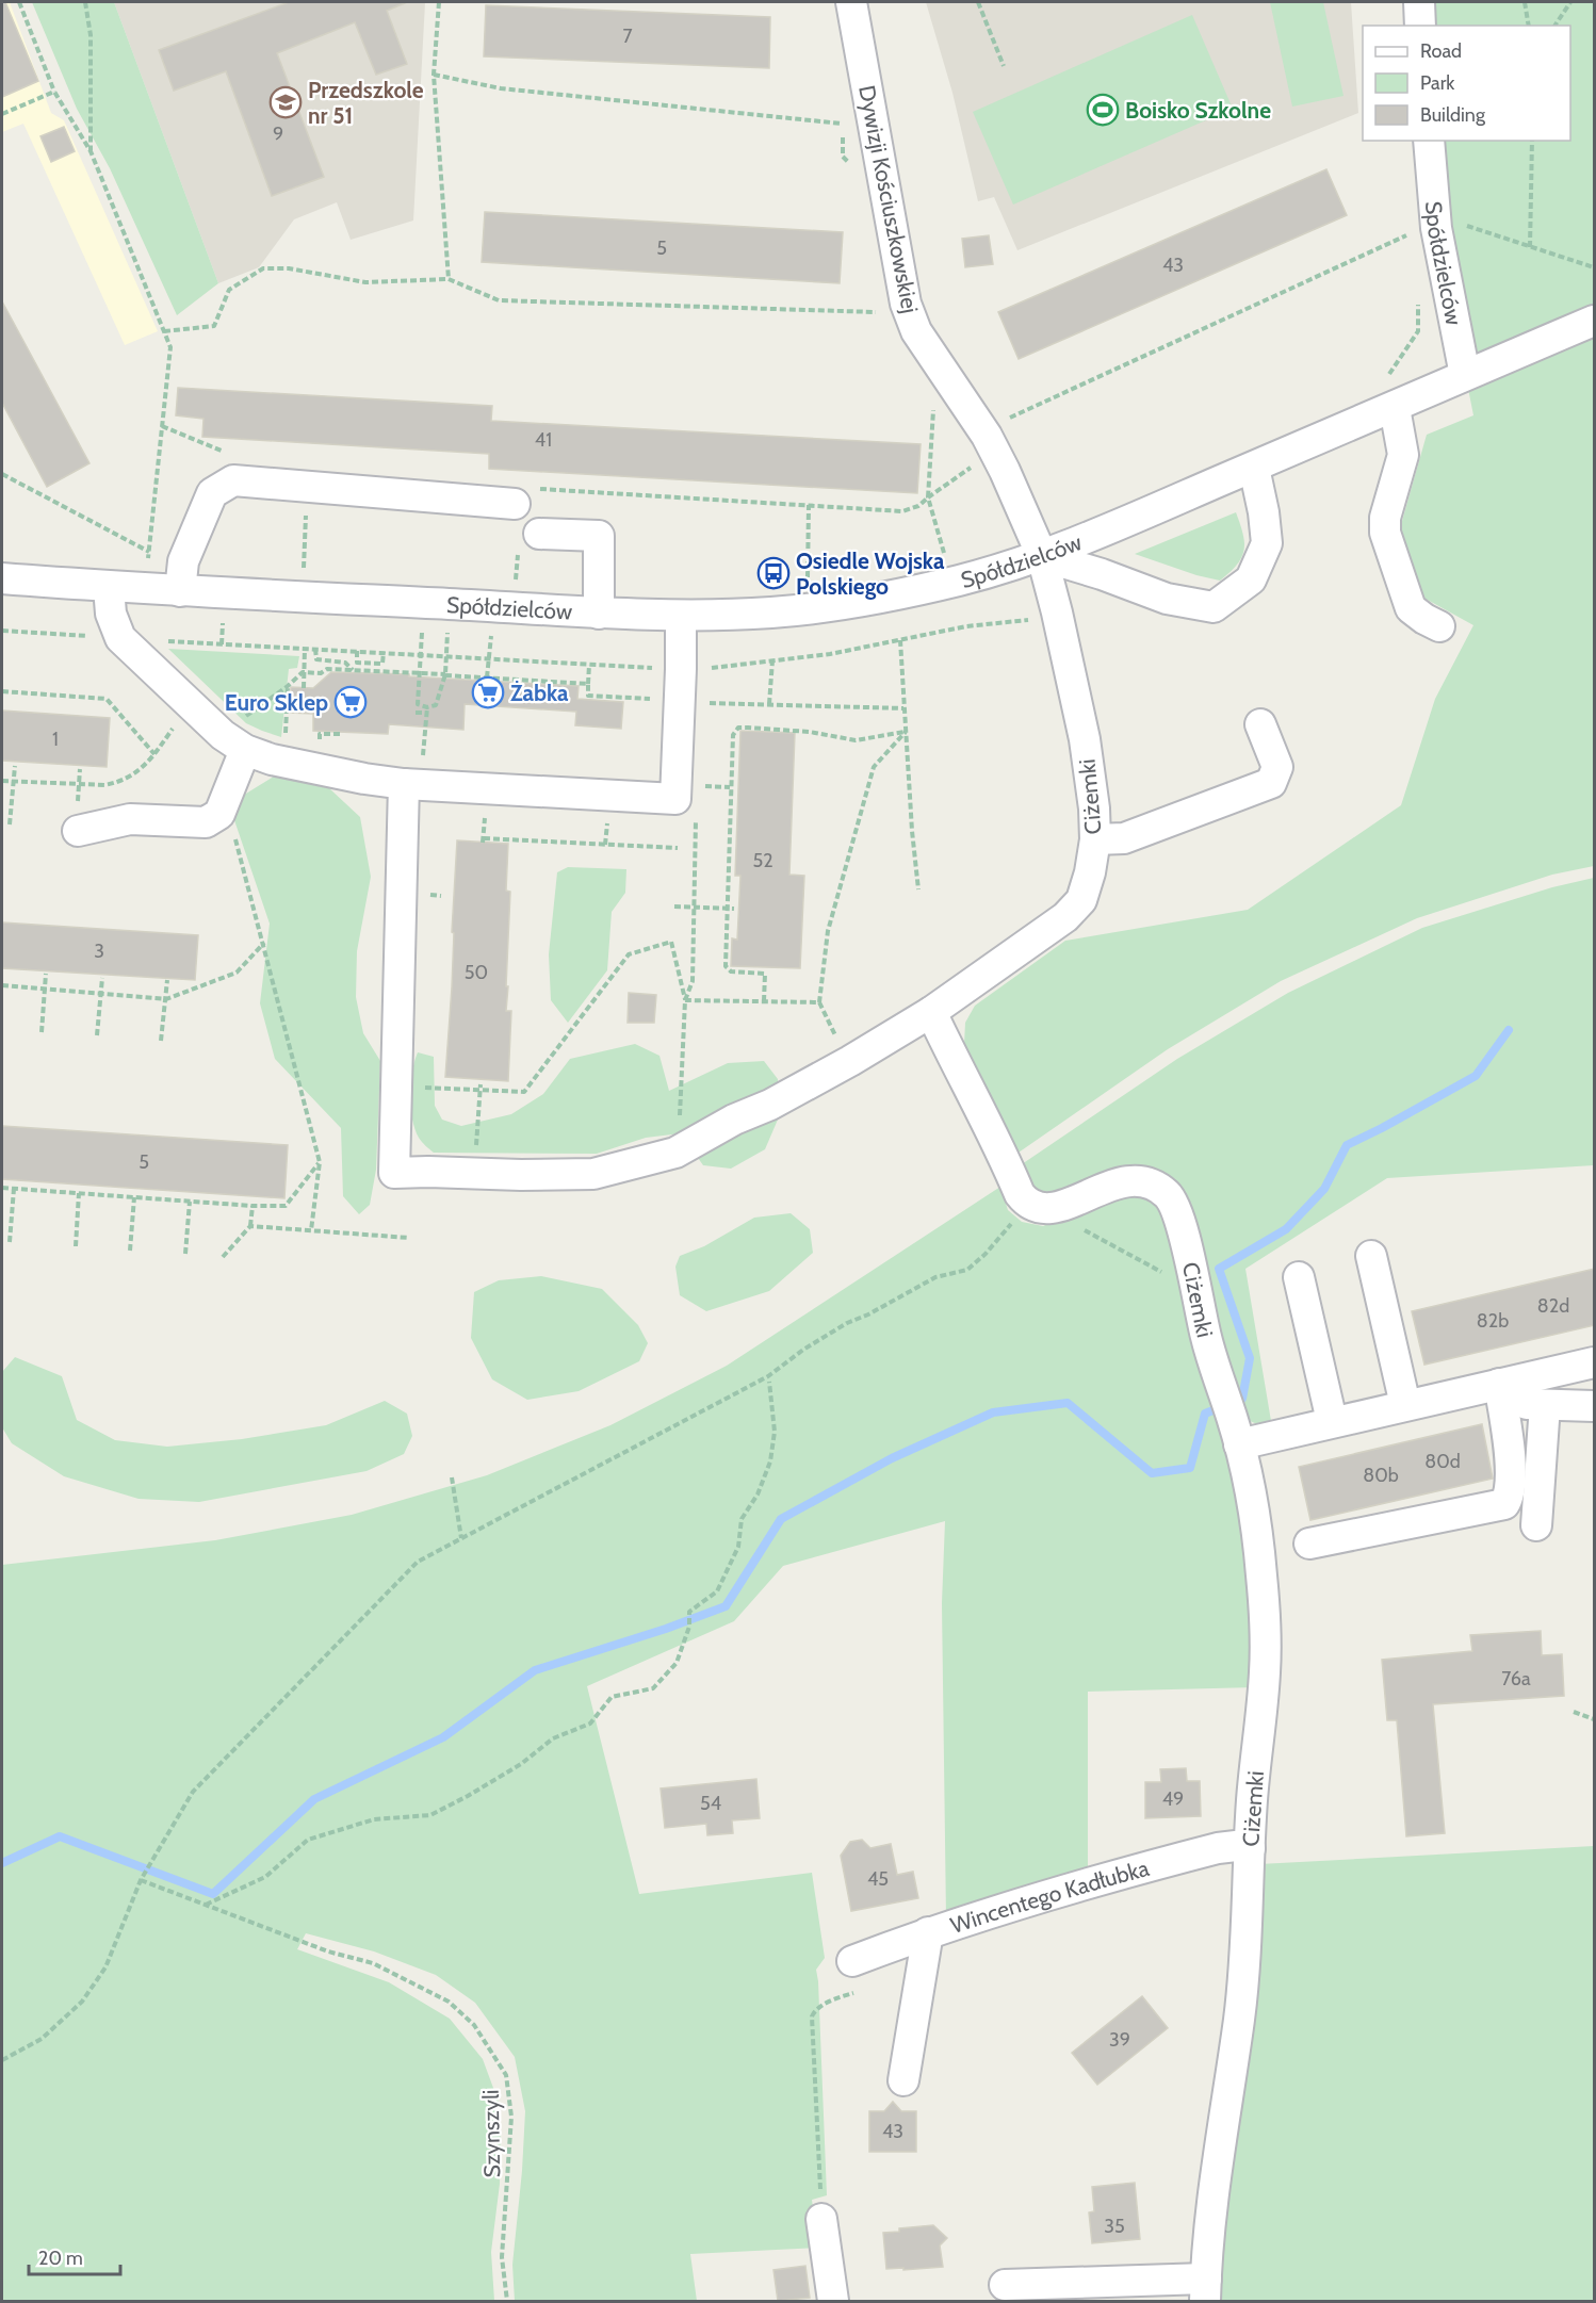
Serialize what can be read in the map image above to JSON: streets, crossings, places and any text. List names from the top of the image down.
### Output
{
  "streets": {
    "street": [
      "Dywizji Kościuszkowskiej",
      "Spółdzielców",
      "Ciżemki",
      "Wincentego Kadłubka"
    ],
    "path": ["Szynszyli"]
  },
  "crossings": [
    ["Dywizji Kościuszkowskiej", "Spółdzielców"],
    ["Dywizji Kościuszkowskiej", "Ciżemki"],
    ["Spółdzielców", "Ciżemki"],
    ["Ciżemki", "Wincentego Kadłubka"]
  ],
  "places": {
    "school or university": ["Przedszkole nr 51"],
    "sports": ["Boisko Szkolne"],
    "bus stop": ["Osiedle Wojska Polskiego"],
    "supermarket": ["Żabka", "Euro Sklep"]
  },
  "house_numbers": [
    "7",
    "9",
    "5",
    "43",
    "41",
    "1",
    "52",
    "3",
    "50",
    "5",
    "82d",
    "82b",
    "80d",
    "80b",
    "76a",
    "49",
    "54",
    "45",
    "39",
    "43",
    "35"
  ],
  "legend": ["Road", "Park", "Building"],
  "scale_bar": "20 m"
}
